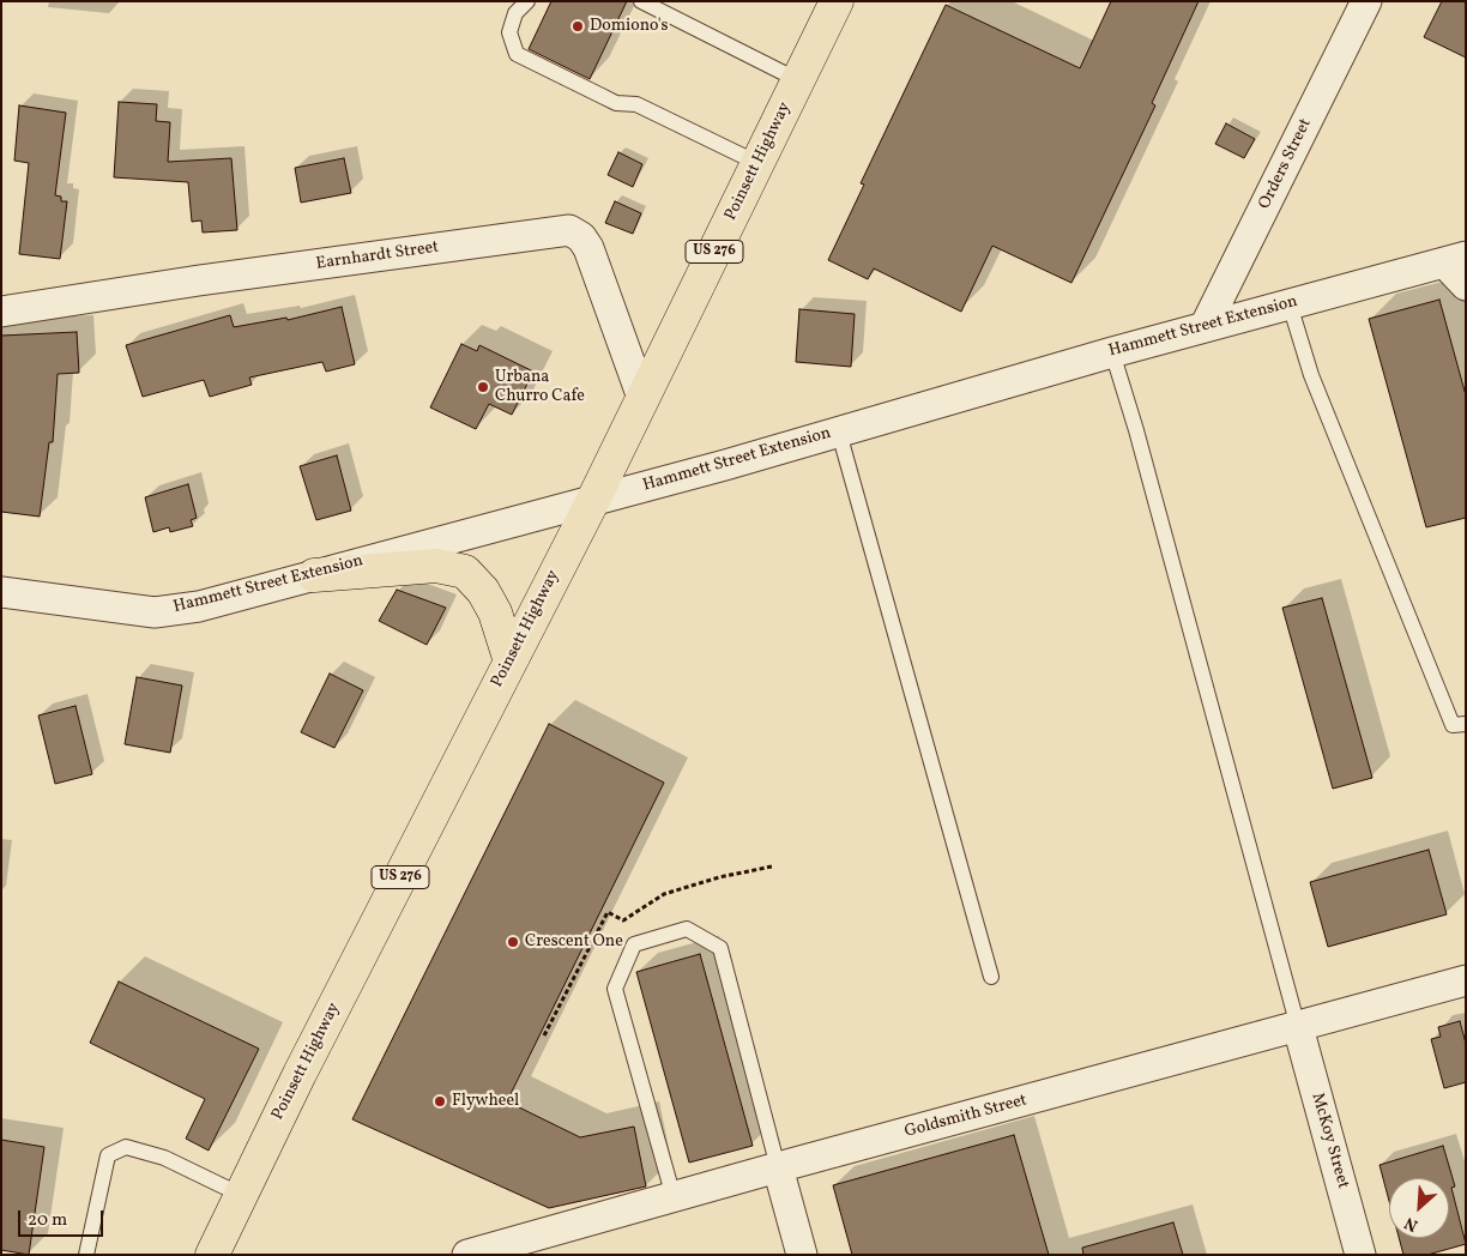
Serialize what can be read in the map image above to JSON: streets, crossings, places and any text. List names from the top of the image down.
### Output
{
  "streets": {
    "highway": ["Poinsett Highway", "US 276"],
    "street": [
      "Orders Street",
      "Earnhardt Street",
      "Hammett Street Extension",
      "Goldsmith Street",
      "McKoy Street"
    ]
  },
  "crossings": [
    ["Poinsett Highway", "Earnhardt Street"],
    ["Poinsett Highway", "Hammett Street Extension"],
    ["Orders Street", "Hammett Street Extension"],
    ["Goldsmith Street", "McKoy Street"]
  ],
  "places": [
    "Domiono's",
    "Urbana Churro Cafe",
    "Crescent One",
    "Flywheel"
  ],
  "scale_bar": "20 m",
  "north": "bottom left"
}
